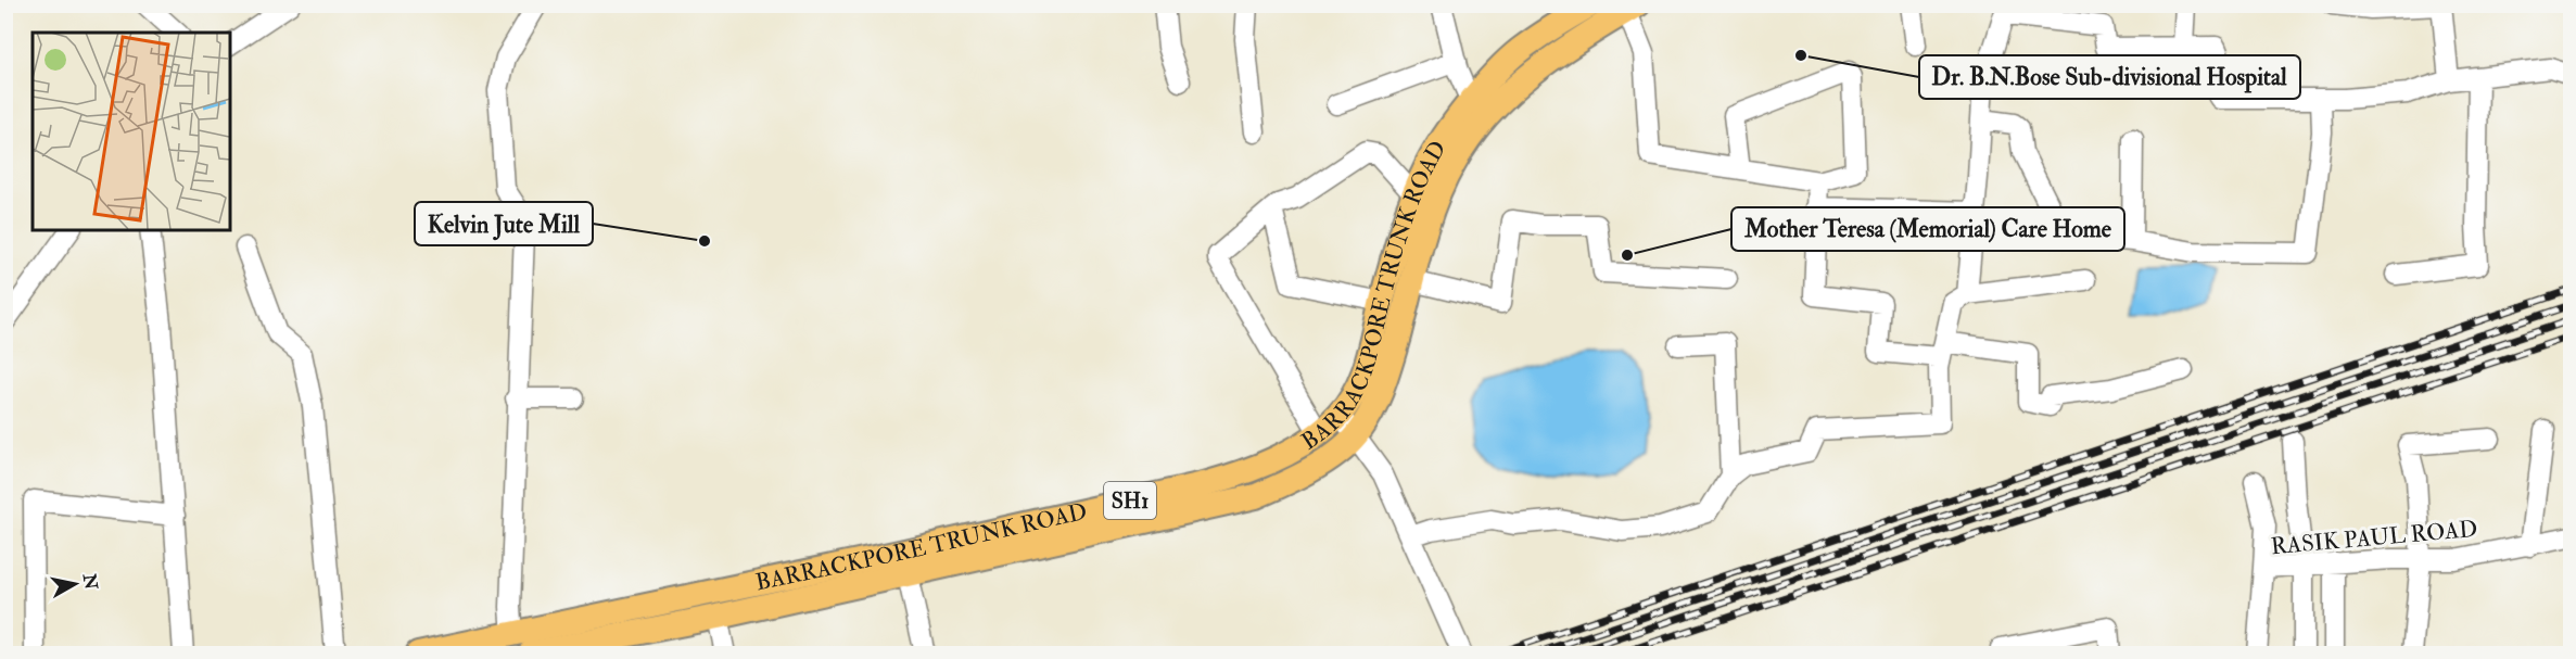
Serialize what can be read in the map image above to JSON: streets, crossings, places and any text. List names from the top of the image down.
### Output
{
  "streets": {
    "main road": ["BARRACKPORE TRUNK ROAD", "SH1"],
    "street": ["RASIK PAUL ROAD"]
  },
  "places": ["Dr. B.N.Bose Sub-divisional Hospital", "Kelvin Jute Mill", "Mother Teresa (Memorial) Care Home"],
  "north": "right"
}
